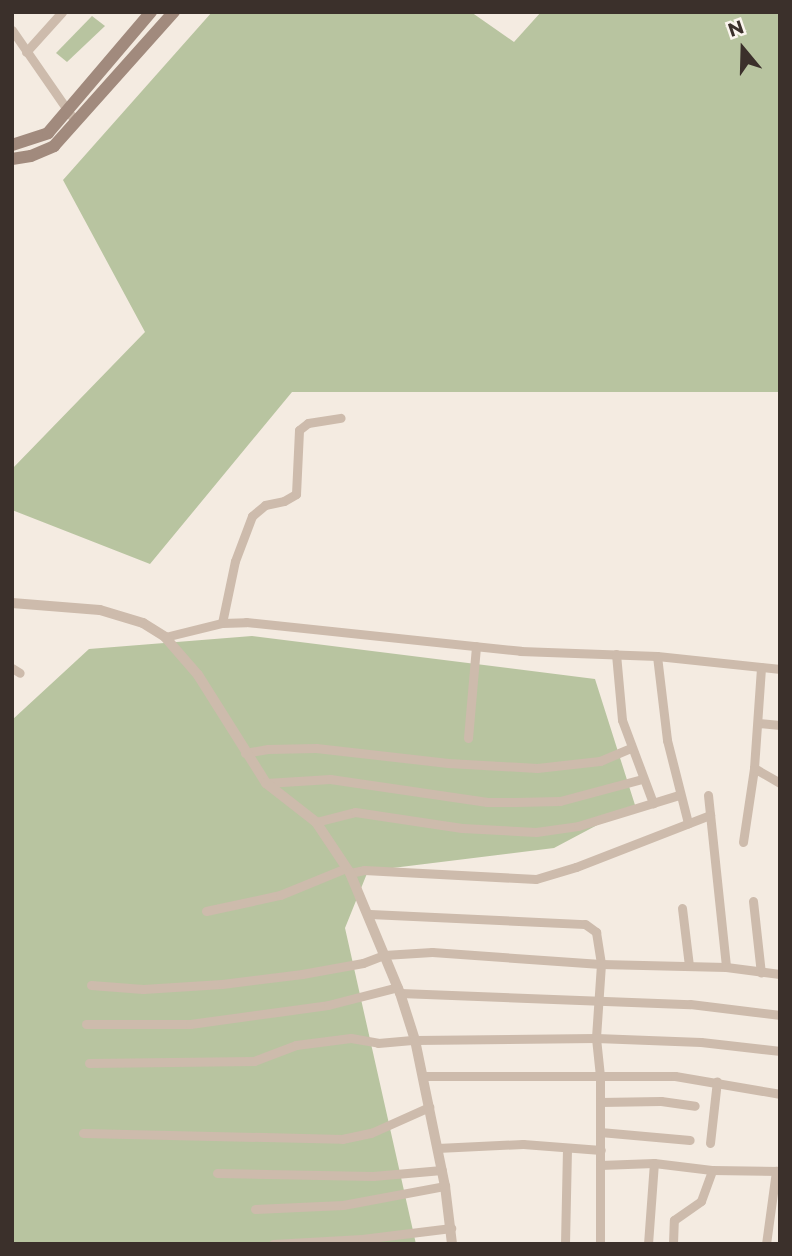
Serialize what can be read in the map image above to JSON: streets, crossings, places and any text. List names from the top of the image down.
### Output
{
  "north": "top"
}
